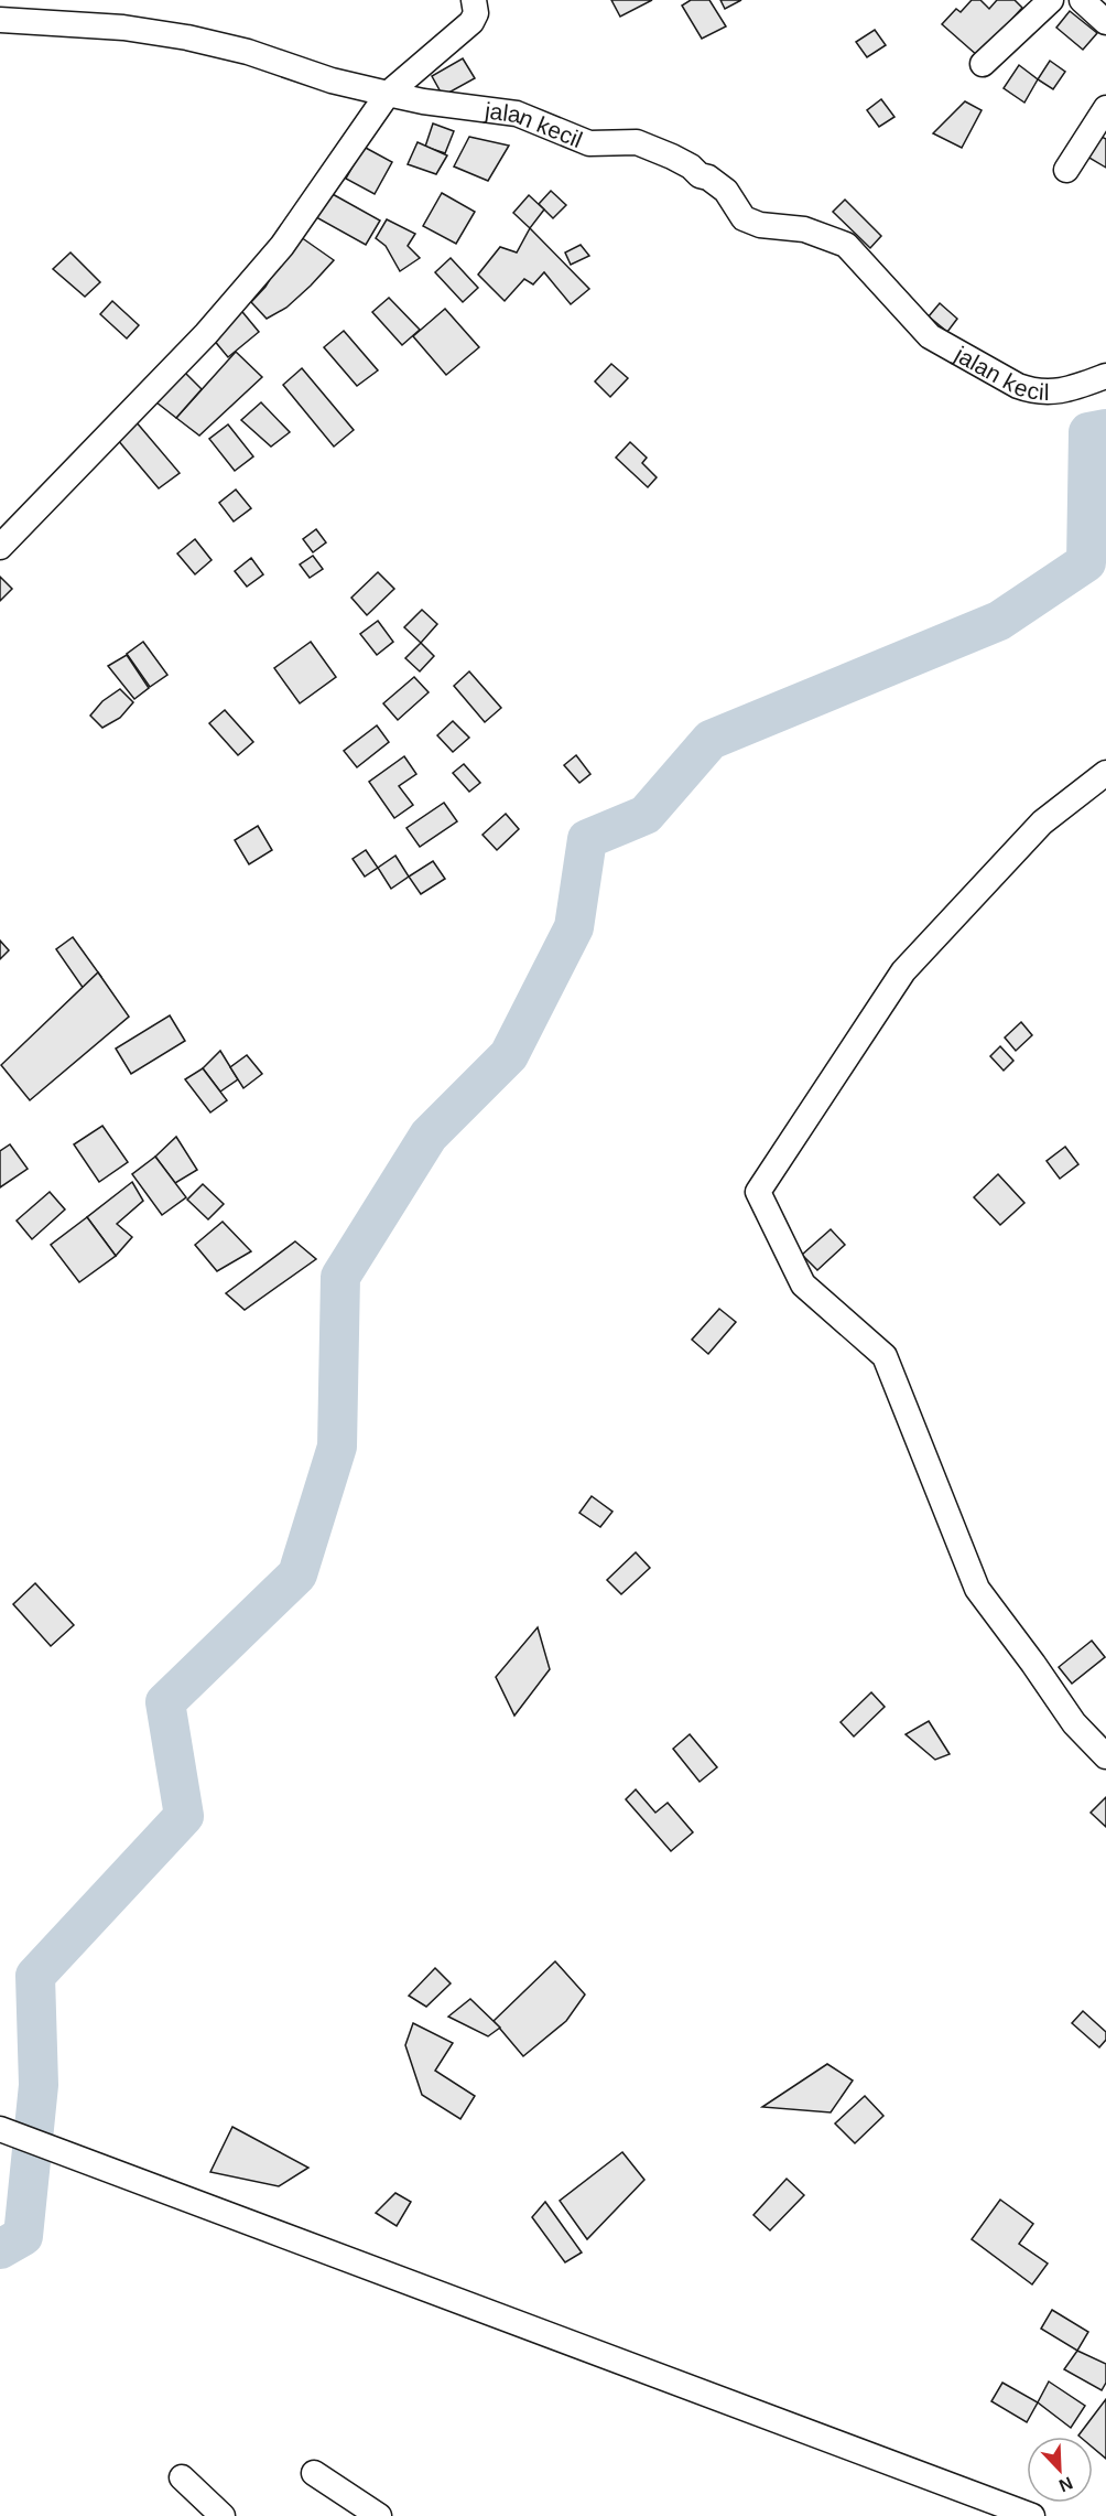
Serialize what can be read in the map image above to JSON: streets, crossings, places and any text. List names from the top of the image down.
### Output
{
  "streets": {
    "street": ["jalan kecil"]
  },
  "north": "bottom right"
}
